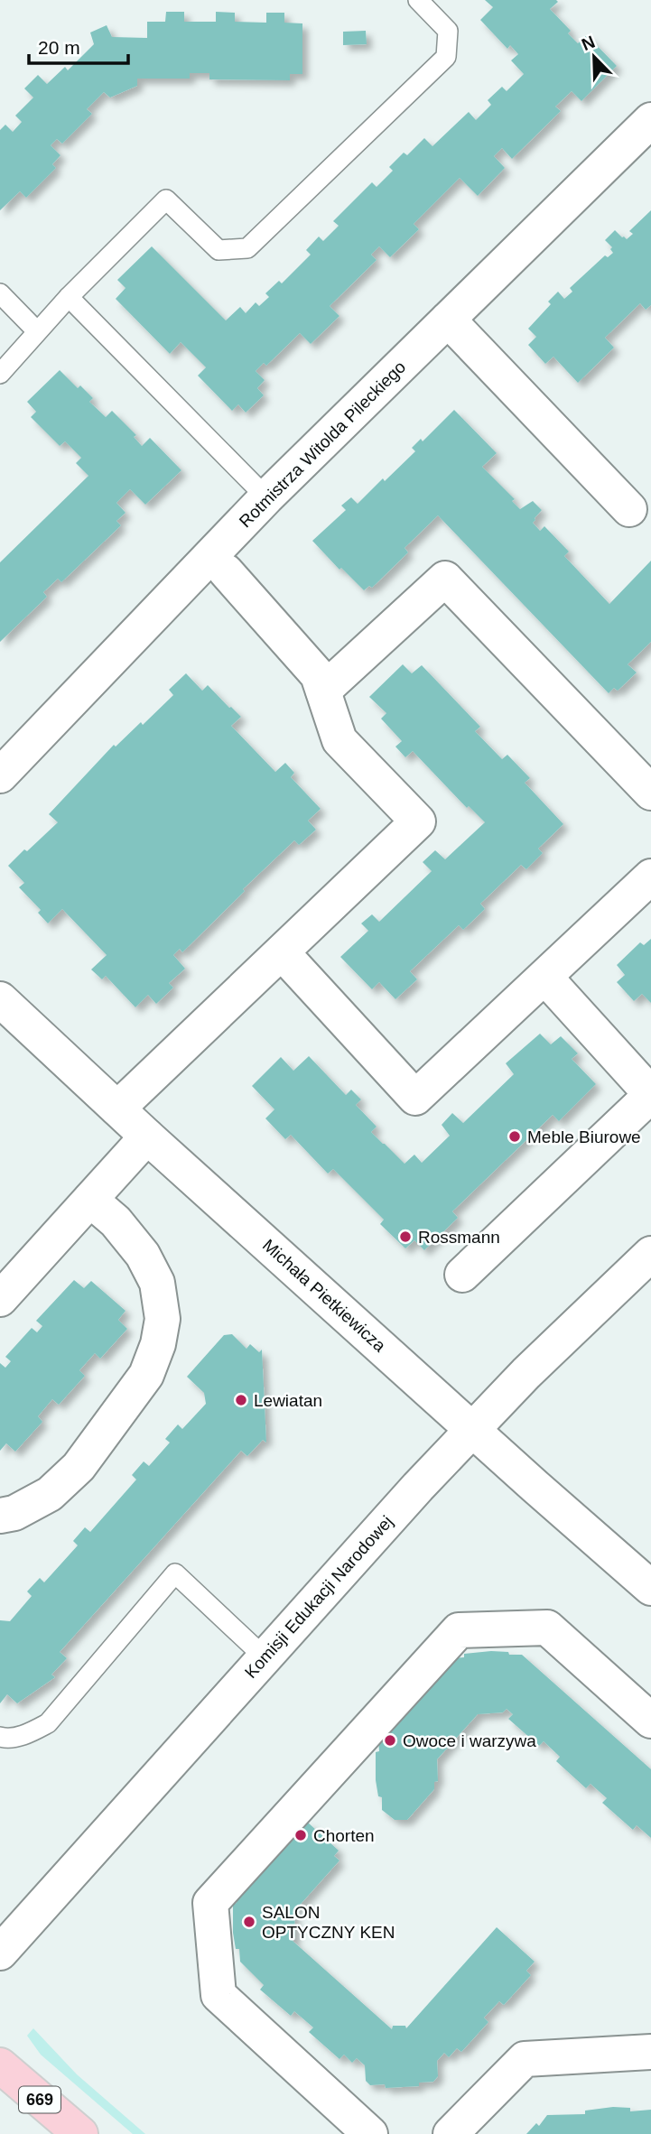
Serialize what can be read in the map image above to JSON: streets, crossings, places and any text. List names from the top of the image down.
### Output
{
  "streets": {
    "main road": ["669"],
    "street": ["Rotmistrza Witolda Pileckiego", "Michała Pietkiewicza", "Komisji Edukacji Narodowej"]
  },
  "crossings": [
    ["Michała Pietkiewicza", "Komisji Edukacji Narodowej"]
  ],
  "places": [
    "Meble Biurowe",
    "Rossmann",
    "Lewiatan",
    "Owoce i warzywa",
    "Chorten",
    "SALON OPTYCZNY KEN"
  ],
  "scale_bar": "20 m",
  "north": "top left"
}
